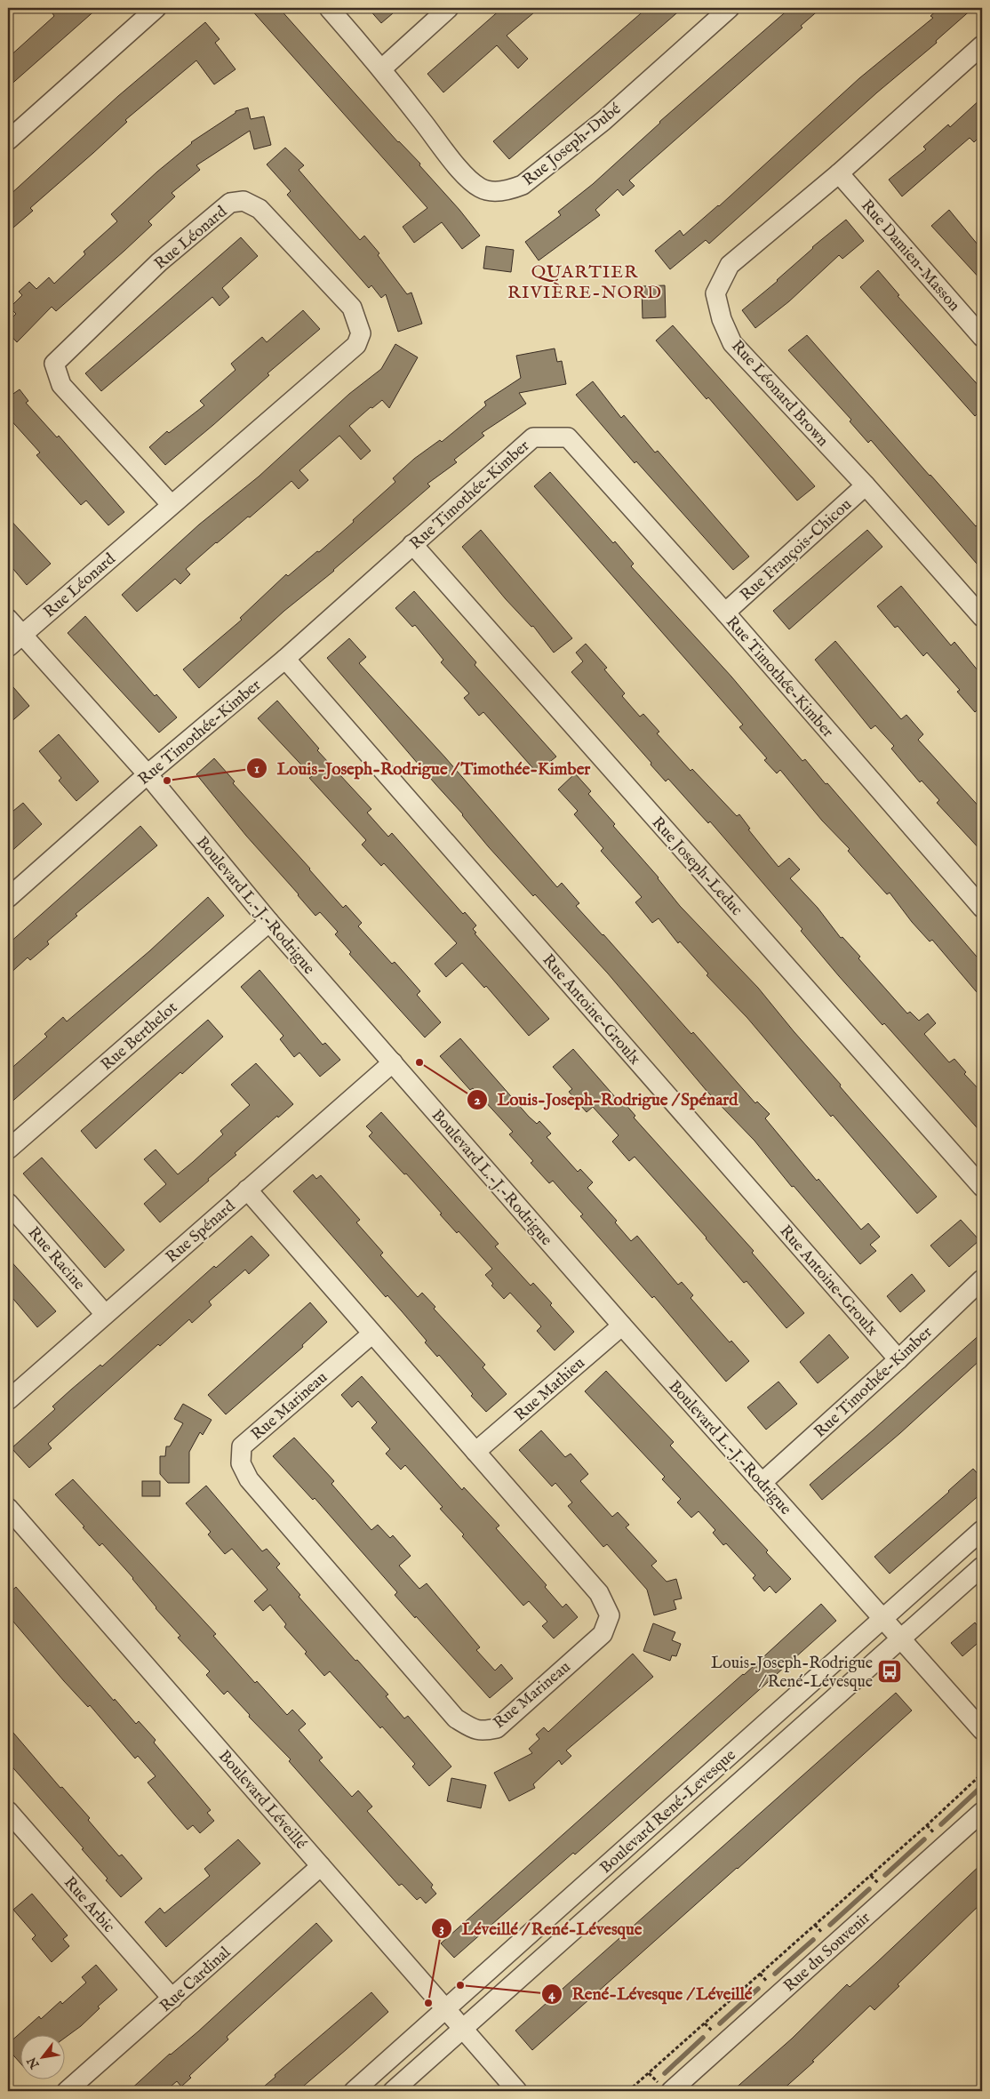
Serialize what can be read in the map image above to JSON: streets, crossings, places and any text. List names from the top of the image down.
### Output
{
  "streets": {
    "street": [
      "Rue Joseph-Dubé",
      "Rue Léonard",
      "Rue Damien-Masson",
      "Rue Léonard Brown",
      "Rue Timothée-Kimber",
      "Rue François-Chicou",
      "Rue Joseph-Leduc",
      "Boulevard L.-J.-Rodrigue",
      "Rue Antoine-Groulx",
      "Rue Berthelot",
      "Rue Spénard",
      "Rue Racine",
      "Rue Mathieu",
      "Rue Marineau",
      "Boulevard Léveillé",
      "Boulevard René-Levesque",
      "Rue Arbic",
      "Rue du Souvenir",
      "Rue Cardinal"
    ]
  },
  "crossings": [
    ["Rue Léonard", "Boulevard L.-J.-Rodrigue"],
    ["Rue Damien-Masson", "Rue Léonard Brown"],
    ["Rue Léonard Brown", "Rue François-Chicou"],
    ["Rue Timothée-Kimber", "Rue François-Chicou"],
    ["Rue Timothée-Kimber", "Rue Joseph-Leduc"],
    ["Rue Timothée-Kimber", "Boulevard L.-J.-Rodrigue"],
    ["Rue Timothée-Kimber", "Rue Antoine-Groulx"],
    ["Boulevard L.-J.-Rodrigue", "Rue Berthelot"],
    ["Boulevard L.-J.-Rodrigue", "Rue Spénard"],
    ["Boulevard L.-J.-Rodrigue", "Rue Mathieu"],
    ["Boulevard L.-J.-Rodrigue", "Boulevard René-Levesque"],
    ["Rue Spénard", "Rue Racine"],
    ["Rue Spénard", "Rue Marineau"],
    ["Rue Mathieu", "Rue Marineau"],
    ["Boulevard Léveillé", "Boulevard René-Levesque"],
    ["Boulevard Léveillé", "Rue Cardinal"],
    ["Rue Arbic", "Rue Cardinal"]
  ],
  "districts": ["QUARTIER RIVIÈRE-NORD"],
  "places": {
    "other": [
      "Louis-Joseph-Rodrigue / Timothée-Kimber",
      "Louis-Joseph-Rodrigue / Spénard",
      "René-Lévesque / Léveillé",
      "Léveillé / René-Lévesque"
    ],
    "bus stop": ["Louis-Joseph-Rodrigue / René-Lévesque"]
  },
  "north": "bottom left"
}
